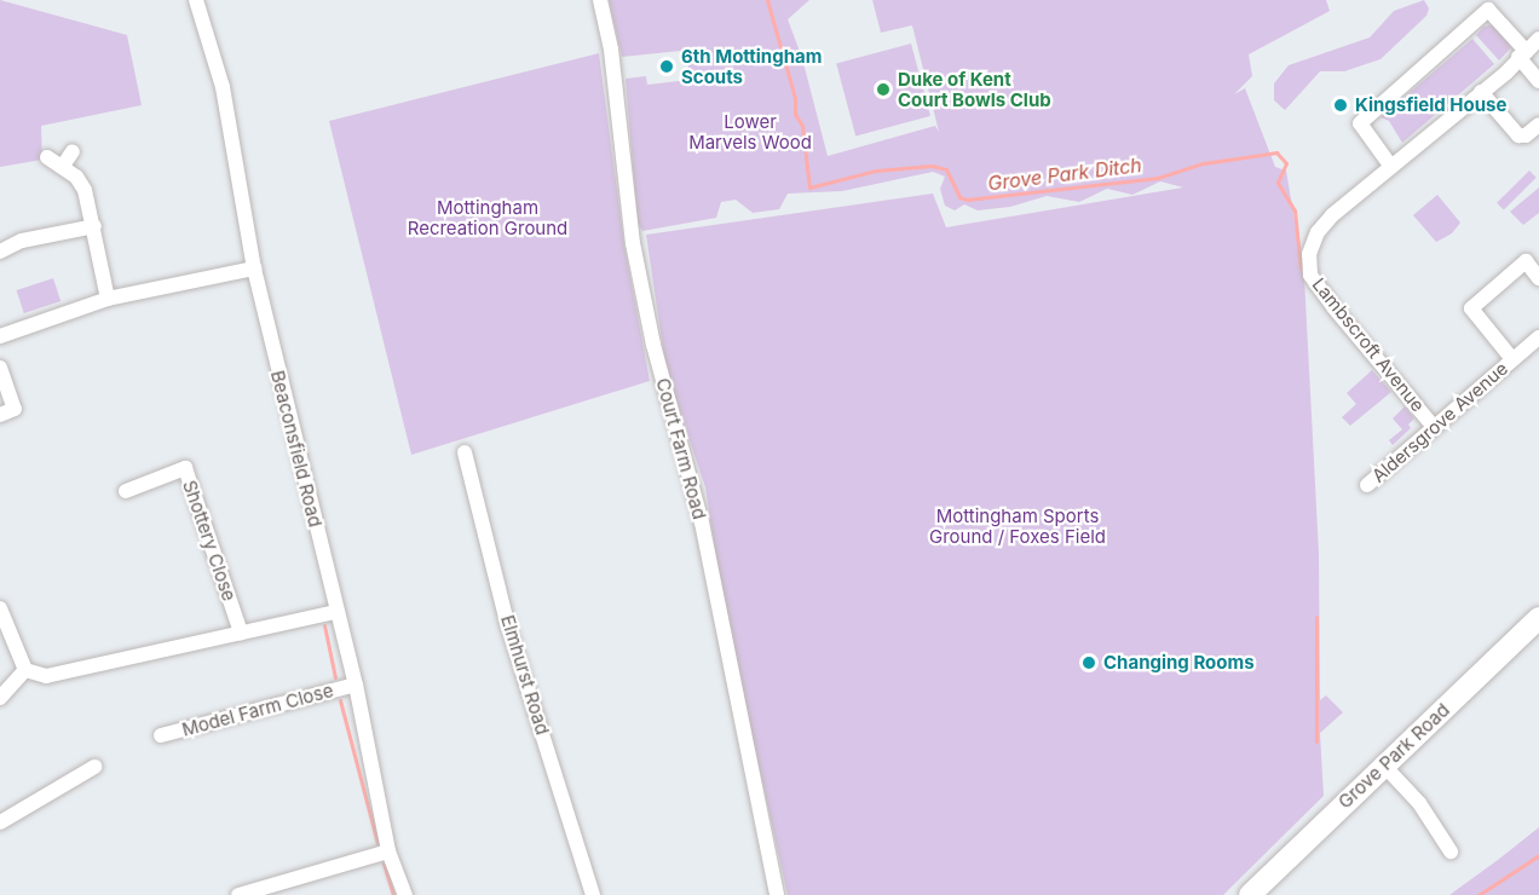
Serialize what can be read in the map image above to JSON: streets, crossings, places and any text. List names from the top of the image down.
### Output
{
  "streets": {
    "main road": ["Grove Park Road"],
    "street": [
      "Lambscroft Avenue",
      "Aldersgrove Avenue",
      "Beaconsfield Road",
      "Court Farm Road",
      "Shottery Close",
      "Elmhurst Road",
      "Model Farm Close"
    ]
  },
  "crossings": [
    ["Lambscroft Avenue", "Aldersgrove Avenue"],
    ["Beaconsfield Road", "Model Farm Close"]
  ],
  "water": ["Grove Park Ditch"],
  "parks": ["Lower Marvels Wood", "Mottingham Recreation Ground", "Mottingham Sports Ground / Foxes Field"],
  "places": [
    "6th Mottingham Scouts",
    "Duke of Kent Court Bowls Club",
    "Kingsfield House",
    "Changing Rooms"
  ]
}
